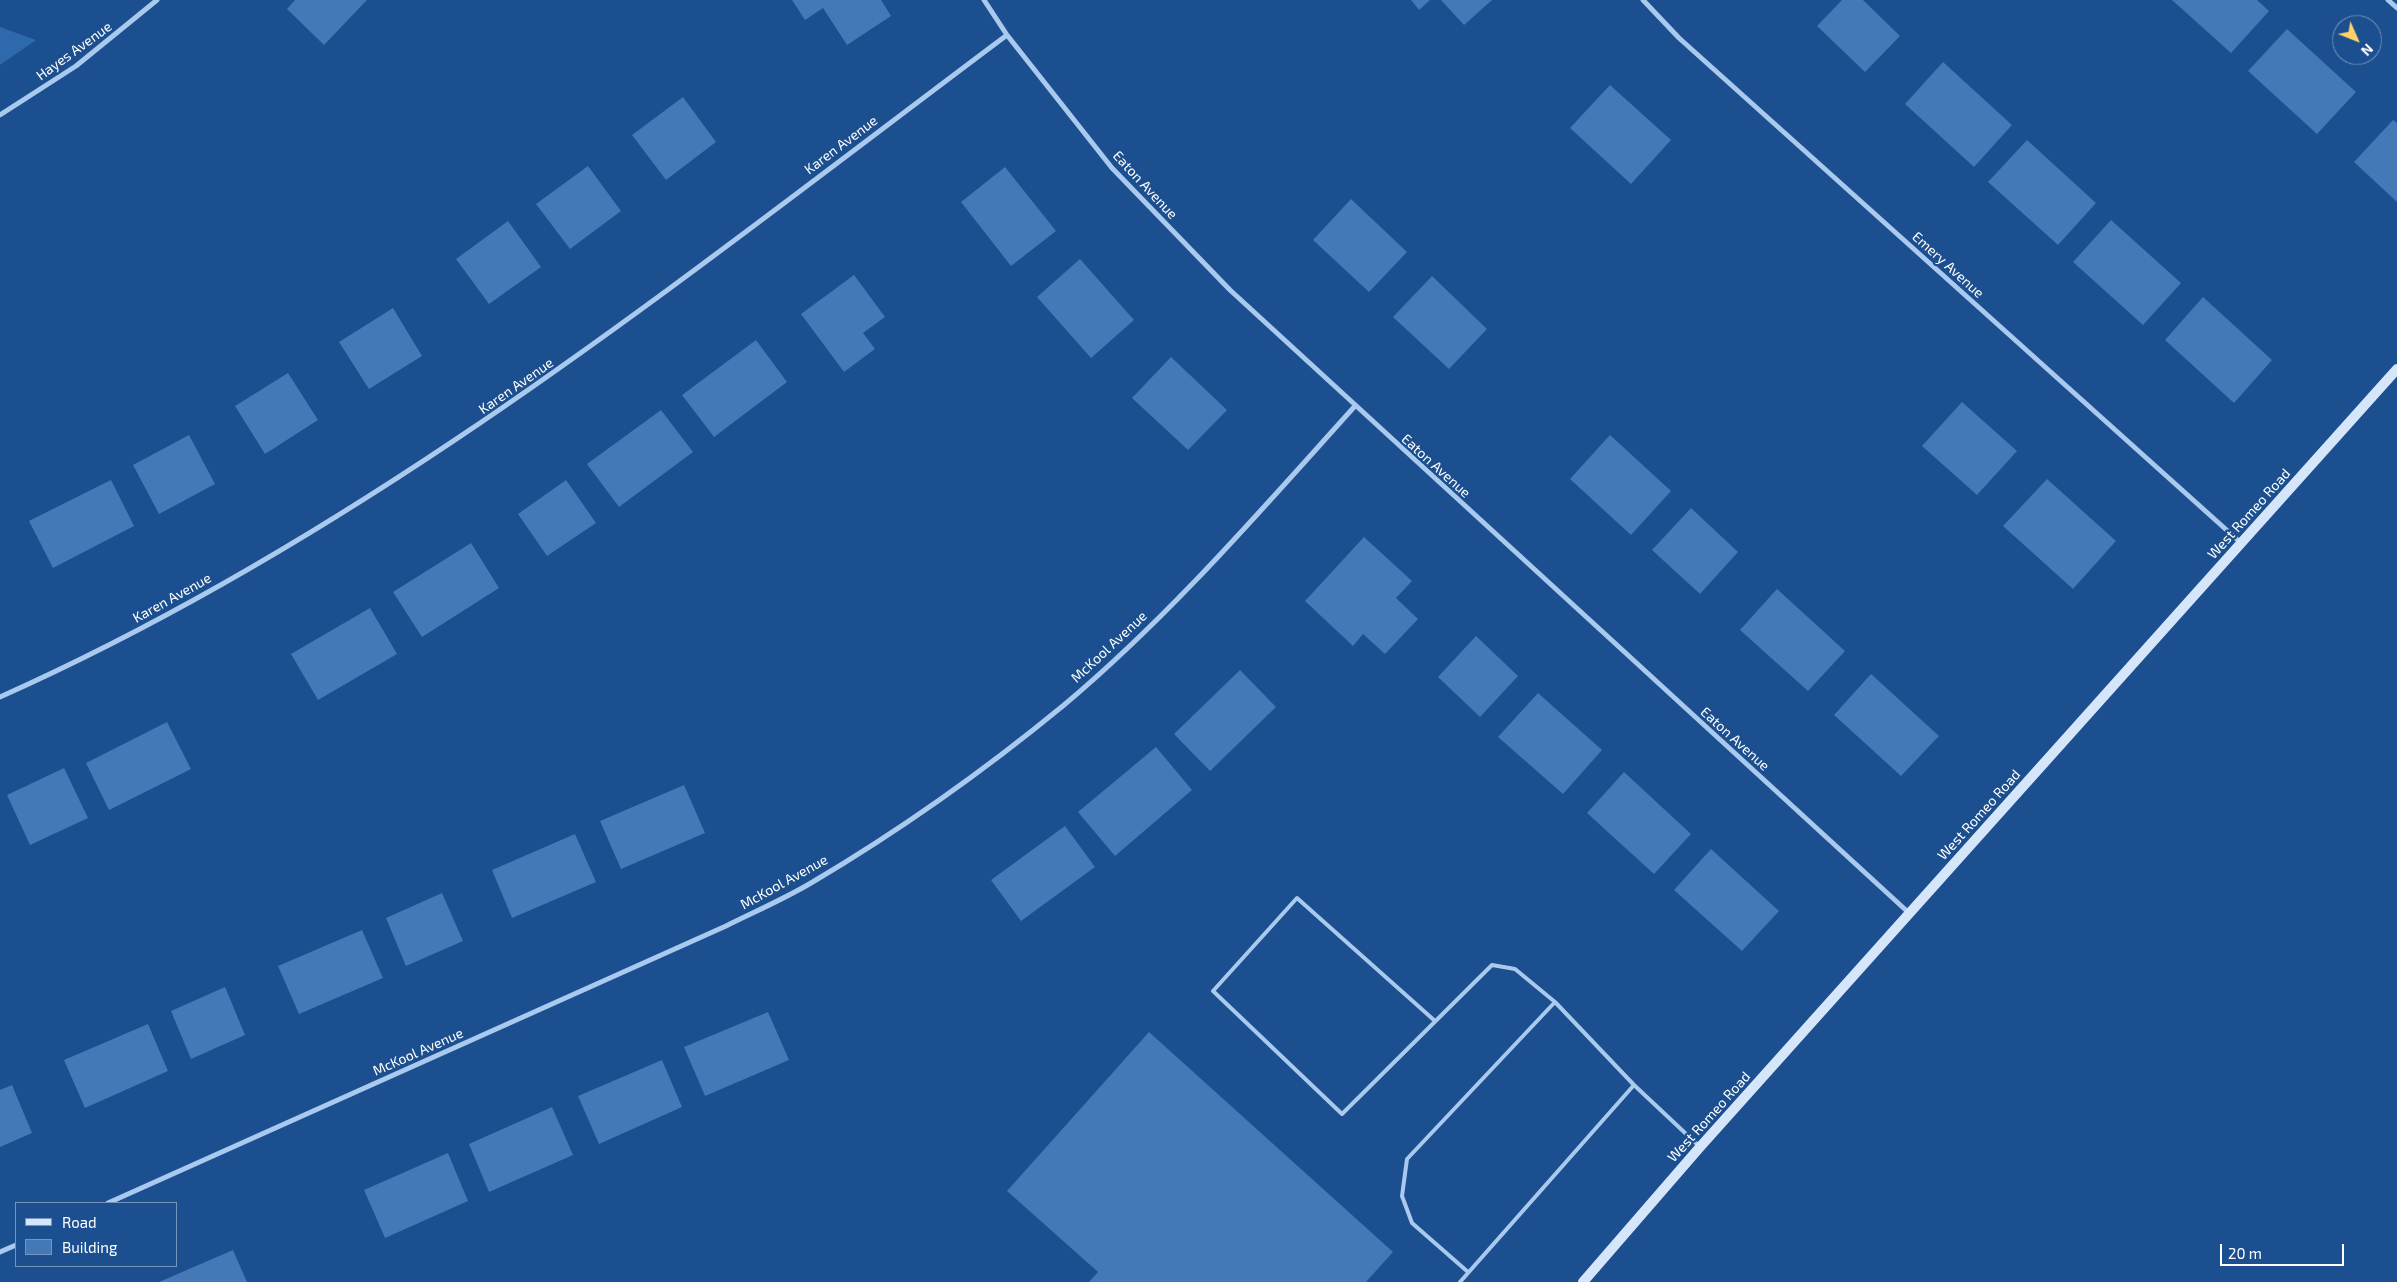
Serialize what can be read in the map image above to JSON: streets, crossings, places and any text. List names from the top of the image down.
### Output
{
  "streets": {
    "main road": ["West Romeo Road"],
    "street": [
      "Hayes Avenue",
      "Karen Avenue",
      "Eaton Avenue",
      "Emery Avenue",
      "McKool Avenue"
    ]
  },
  "crossings": [
    ["Karen Avenue", "Eaton Avenue"],
    ["Eaton Avenue", "West Romeo Road"],
    ["Eaton Avenue", "McKool Avenue"],
    ["Emery Avenue", "West Romeo Road"]
  ],
  "legend": ["Road", "Building"],
  "scale_bar": "20 m",
  "north": "bottom right"
}
